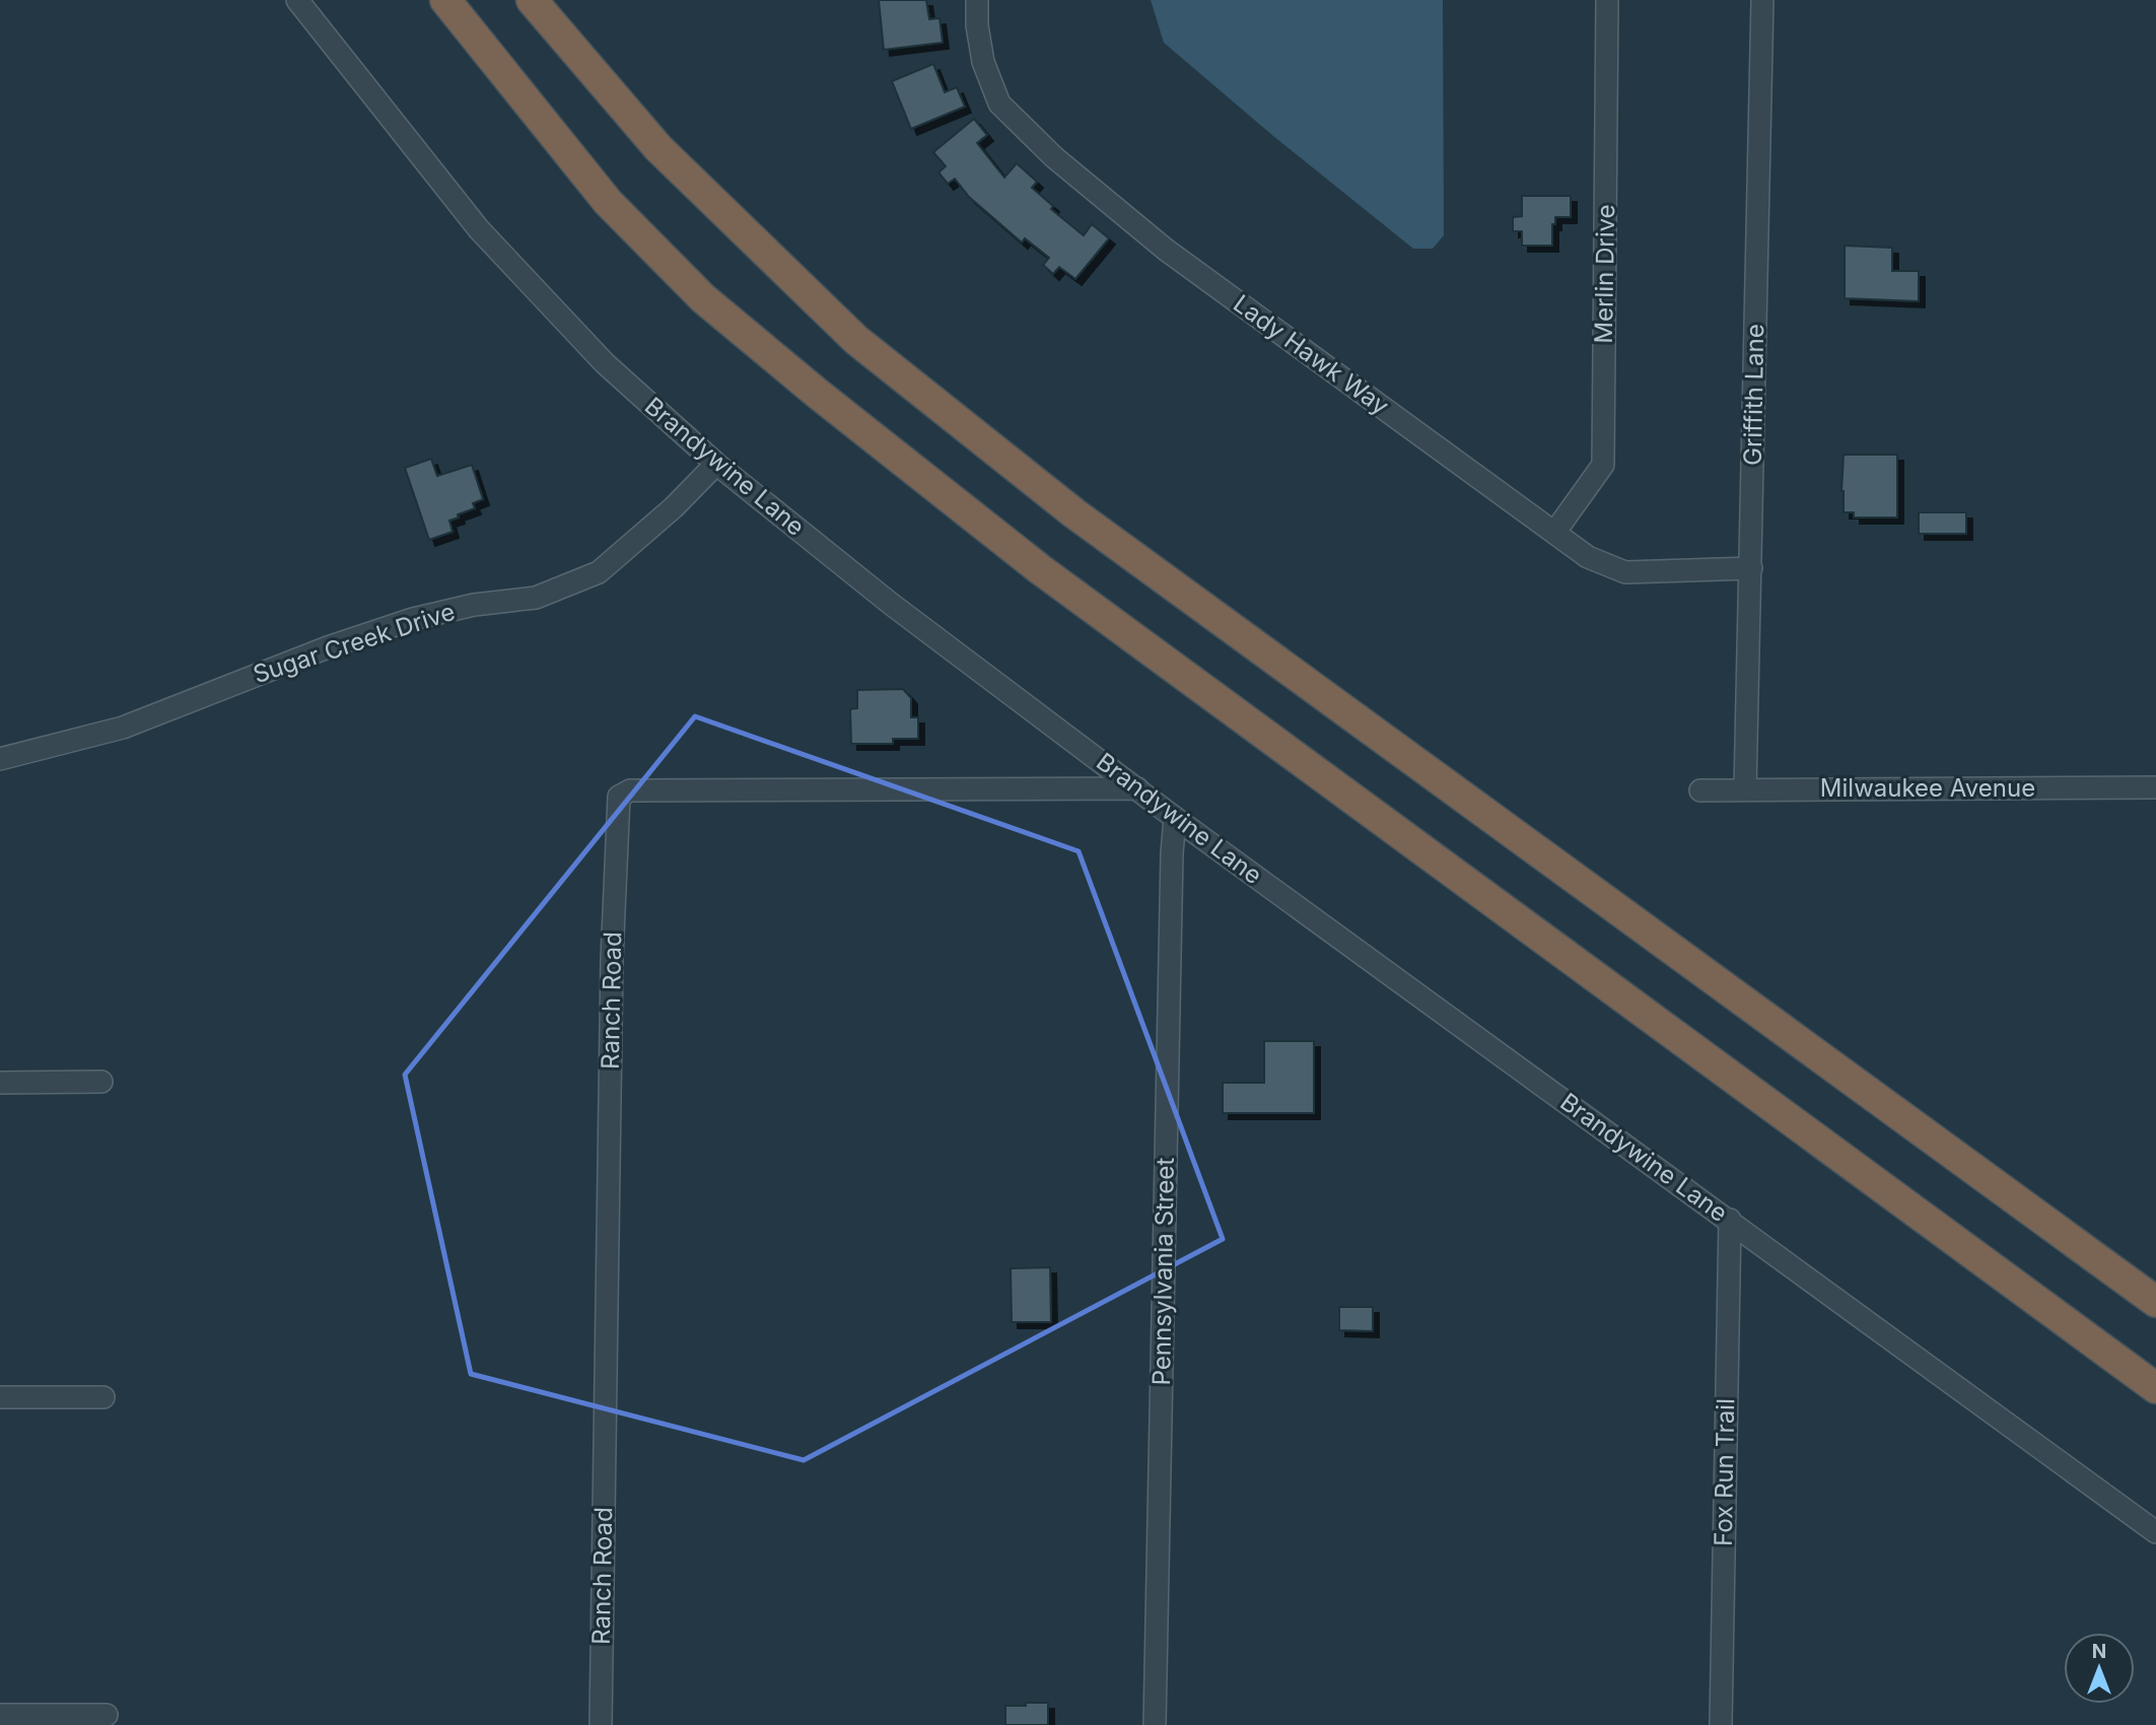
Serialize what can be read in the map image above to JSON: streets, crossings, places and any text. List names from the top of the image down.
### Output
{
  "streets": {
    "street": [
      "Merlin Drive",
      "Lady Hawk Way",
      "Griffith Lane",
      "Brandywine Lane",
      "Sugar Creek Drive",
      "Milwaukee Avenue",
      "Ranch Road",
      "Pennsylvania Street",
      "Fox Run Trail"
    ]
  },
  "crossings": [
    ["Merlin Drive", "Lady Hawk Way"],
    ["Lady Hawk Way", "Griffith Lane"],
    ["Griffith Lane", "Milwaukee Avenue"],
    ["Brandywine Lane", "Sugar Creek Drive"],
    ["Brandywine Lane", "Ranch Road"],
    ["Brandywine Lane", "Pennsylvania Street"],
    ["Brandywine Lane", "Fox Run Trail"]
  ],
  "north": "top"
}
